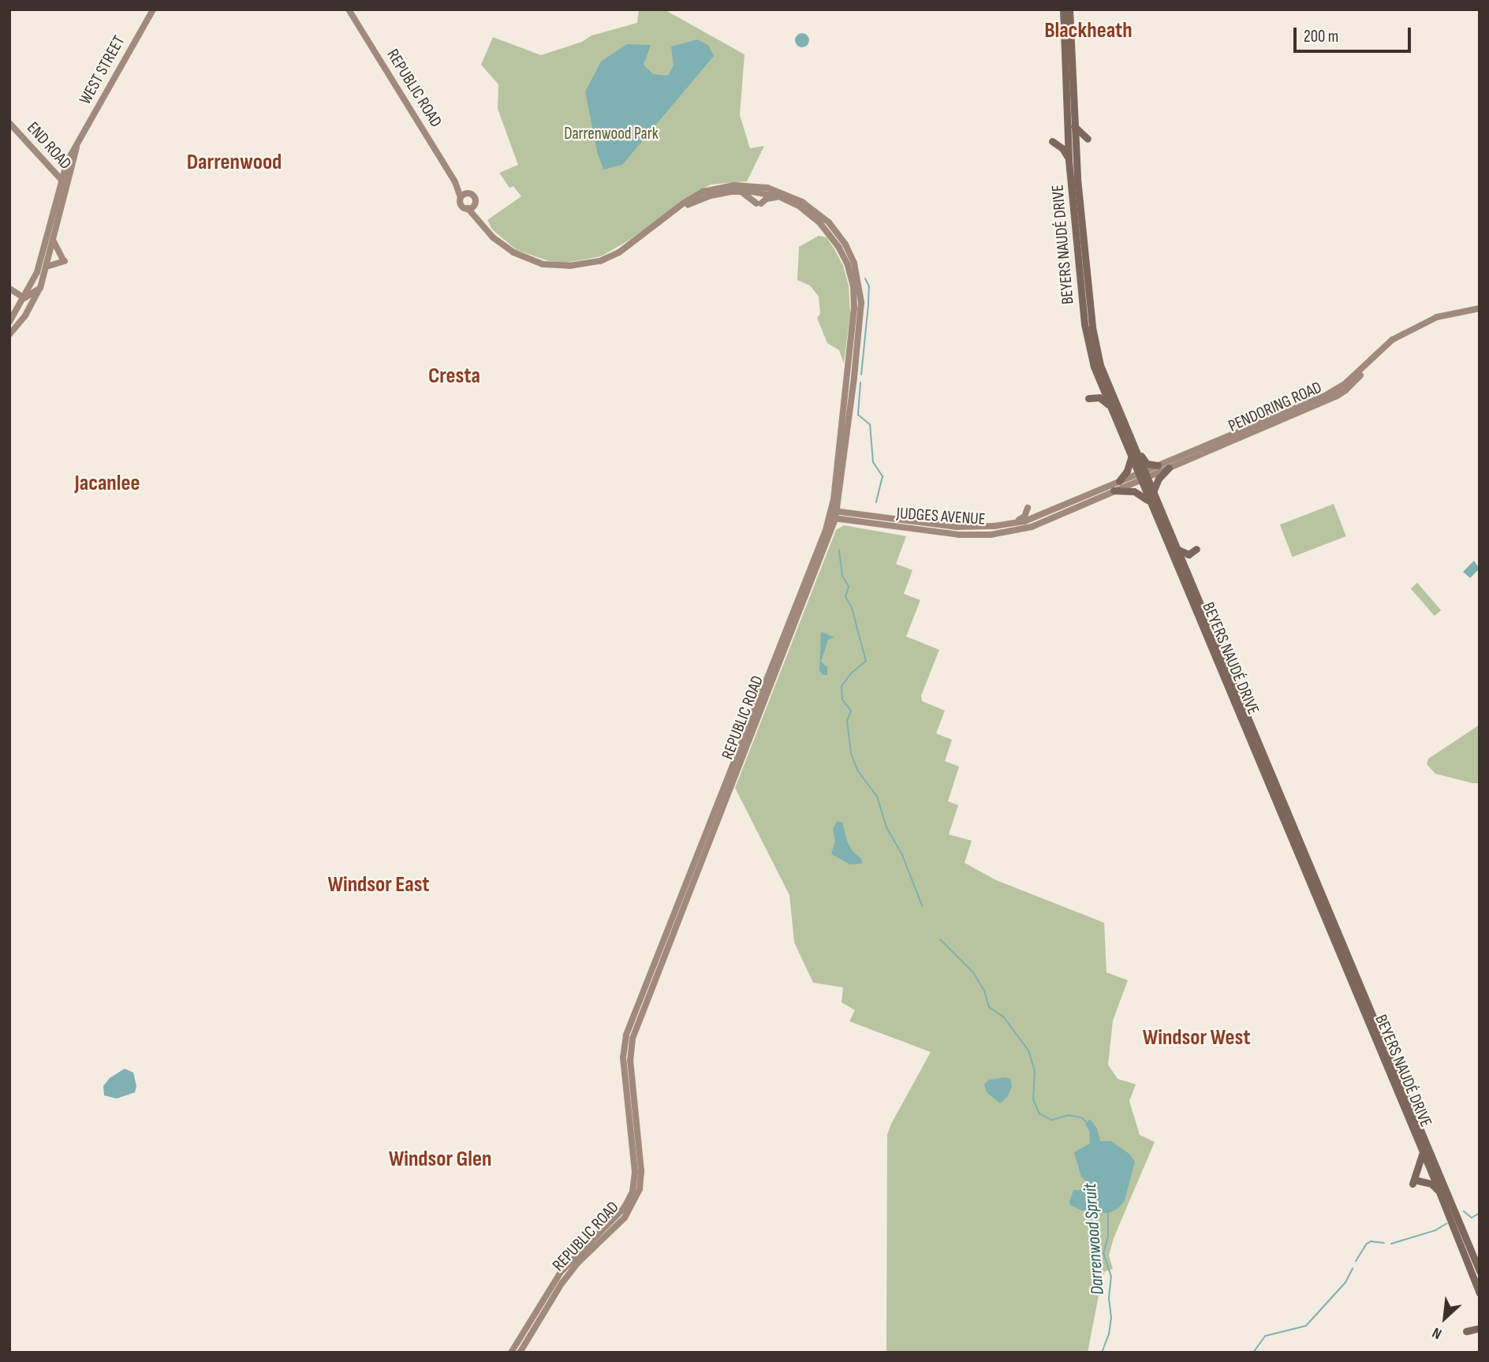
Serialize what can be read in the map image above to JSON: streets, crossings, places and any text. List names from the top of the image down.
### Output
{
  "streets": {
    "main road": [
      "WEST STREET",
      "REPUBLIC ROAD",
      "END ROAD",
      "BEYERS NAUDÉ DRIVE",
      "PENDORING ROAD",
      "JUDGES AVENUE"
    ]
  },
  "crossings": [
    ["WEST STREET", "END ROAD"],
    ["REPUBLIC ROAD", "JUDGES AVENUE"],
    ["BEYERS NAUDÉ DRIVE", "PENDORING ROAD"],
    ["BEYERS NAUDÉ DRIVE", "JUDGES AVENUE"],
    ["PENDORING ROAD", "JUDGES AVENUE"]
  ],
  "districts": [
    "Blackheath",
    "Darrenwood",
    "Cresta",
    "Jacanlee",
    "Windsor East",
    "Windsor West",
    "Windsor Glen"
  ],
  "water": ["Darrenwood Spruit"],
  "parks": ["Darrenwood Park"],
  "scale_bar": "200 m",
  "north": "bottom left"
}
